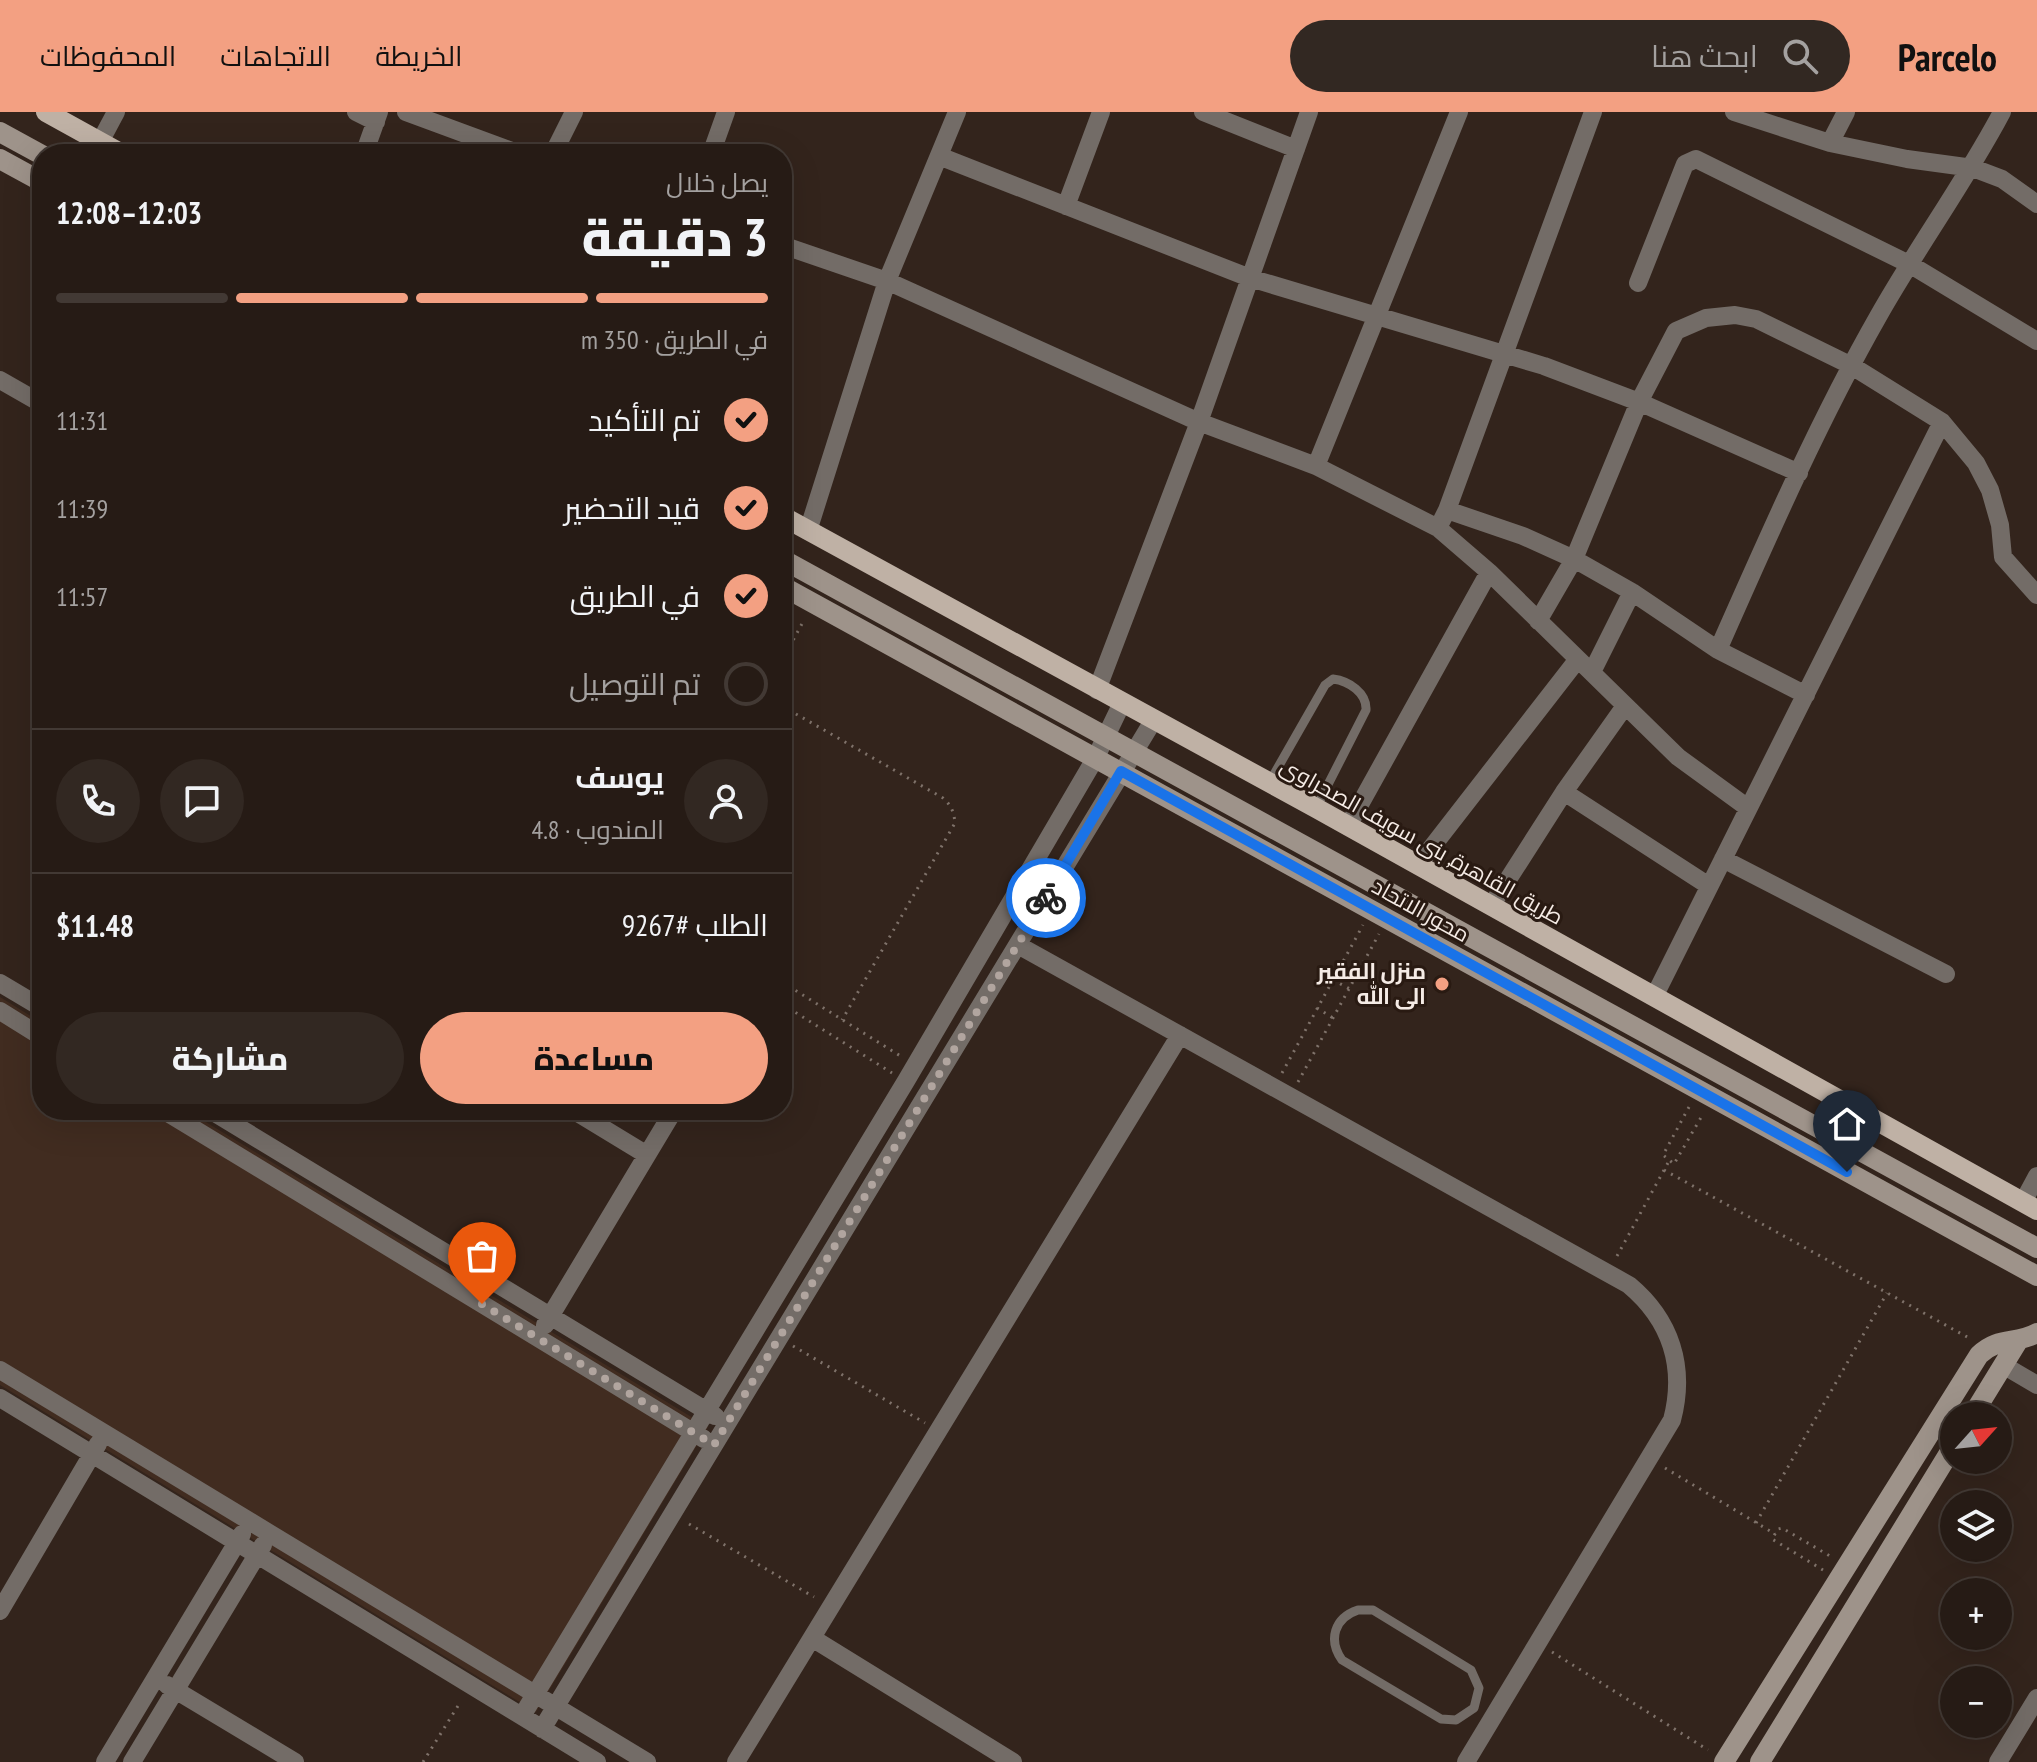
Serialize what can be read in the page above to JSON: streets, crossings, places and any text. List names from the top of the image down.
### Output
{
  "streets": {
    "main road": ["طريق القاهرة, بنى سويف الصحراوى"],
    "street": ["محور الاتحاد"]
  },
  "places": ["منزل الفقير الى الله"],
  "north": "top right",
  "page": {
    "header": "Parcelo",
    "search": "ابحث هنا",
    "nav": ["الخريطة", "الاتجاهات", "المحفوظات"],
    "heading": ["3 دقيقة", "يصل خلال", "12:03–12:08"],
    "panel": [
      "يوسف",
      "المندوب · 4.8",
      "الطلب #9267",
      "$11.48"
    ],
    "bar": "في الطريق · 350 m",
    "list": [
      ["تم التأكيد", "11:31"],
      ["قيد التحضير", "11:39"],
      ["في الطريق", "11:57"],
      "تم التوصيل"
    ],
    "buttons": ["مساعدة", "مشاركة"],
    "map_buttons": ["+", "−"]
  }
}
